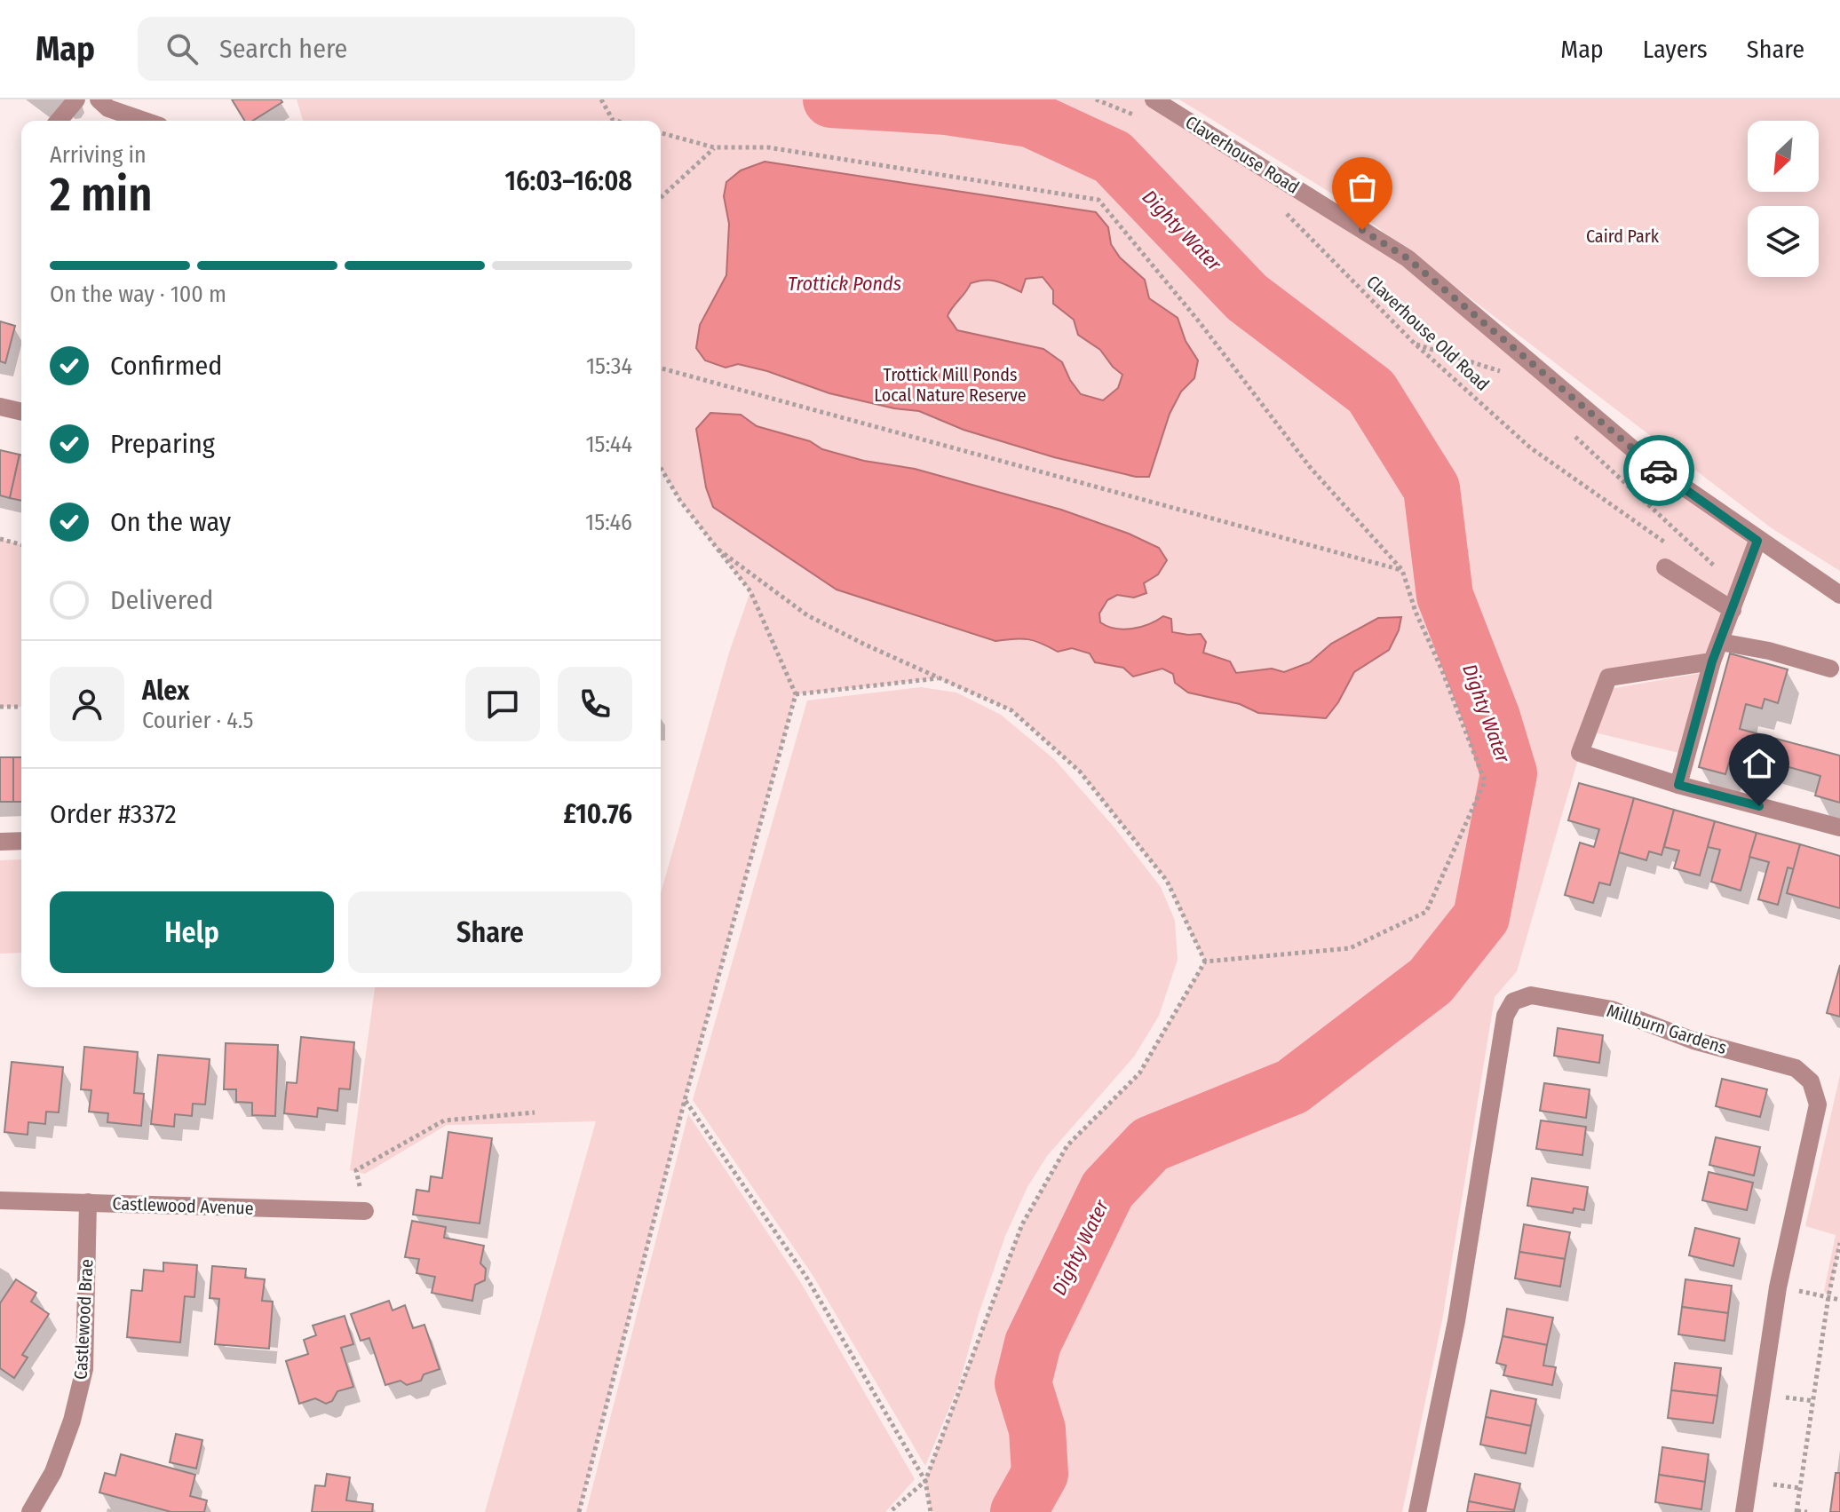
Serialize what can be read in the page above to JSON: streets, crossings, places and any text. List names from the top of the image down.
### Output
{
  "streets": {
    "street": [
      "Claverhouse Road",
      "Millburn Gardens",
      "Castlewood Avenue",
      "Castlewood Brae"
    ],
    "path": ["Claverhouse Old Road"]
  },
  "crossings": [
    ["Castlewood Avenue", "Castlewood Brae"]
  ],
  "water": ["Dighty Water", "Trottick Ponds"],
  "parks": ["Caird Park", "Trottick Mill Ponds Local Nature Reserve"],
  "north": "bottom left",
  "page": {
    "header": "Map",
    "search": "Search here",
    "nav": ["Map", "Layers", "Share"],
    "heading": ["2 min", "Arriving in", "16:03–16:08"],
    "panel": [
      "Alex",
      "Courier · 4.5",
      "Order #3372",
      "£10.76"
    ],
    "bar": "On the way · 100 m",
    "list": [
      ["Confirmed", "15:34"],
      ["Preparing", "15:44"],
      ["On the way", "15:46"],
      "Delivered"
    ],
    "buttons": ["Help", "Share"]
  }
}
